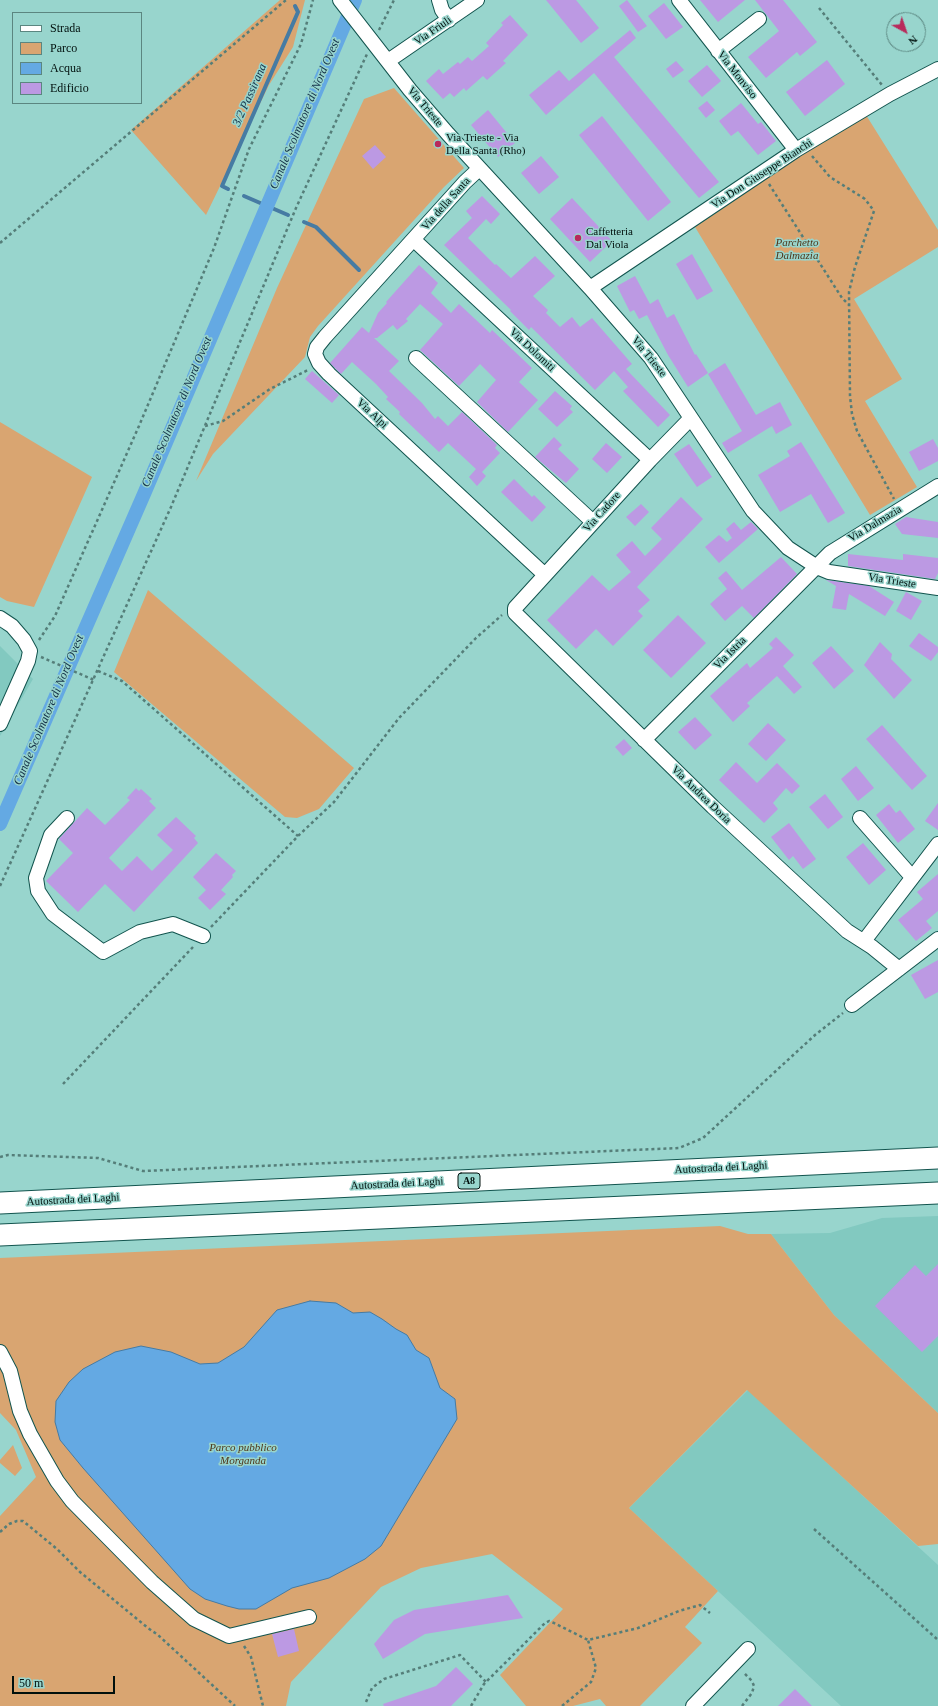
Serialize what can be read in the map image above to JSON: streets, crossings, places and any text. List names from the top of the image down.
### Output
{
  "streets": {
    "highway": ["Autostrada dei Laghi", "A8"],
    "street": [
      "Via Friuli",
      "Via Monviso",
      "Via Trieste",
      "Via Don Giuseppe Bianchi",
      "Via della Santa",
      "Via Dolomiti",
      "Via Alpi",
      "Via Cadore",
      "Via Dalmazia",
      "Via Istria",
      "Via Andrea Doria"
    ]
  },
  "crossings": [
    ["Via Friuli", "Via Trieste"],
    ["Via Monviso", "Via Don Giuseppe Bianchi"],
    ["Via Trieste", "Via Don Giuseppe Bianchi"],
    ["Via Trieste", "Via della Santa"],
    ["Via Trieste", "Via Cadore"],
    ["Via Trieste", "Via Dalmazia"],
    ["Via Trieste", "Via Istria"],
    ["Via della Santa", "Via Dolomiti"],
    ["Via Dolomiti", "Via Cadore"],
    ["Via Alpi", "Via Cadore"],
    ["Via Cadore", "Via Andrea Doria"],
    ["Via Dalmazia", "Via Istria"],
    ["Via Istria", "Via Andrea Doria"]
  ],
  "water": ["3/2 Passirana", "Canale Scolmatore di Nord Ovest"],
  "parks": ["Parchetto Dalmazia", "Parco pubblico Morganda"],
  "places": ["Via Trieste - Via Della Santa (Rho)", "Caffetteria Dal Viola"],
  "legend": [
    "Strada",
    "Parco",
    "Acqua",
    "Edificio"
  ],
  "scale_bar": "50 m",
  "north": "bottom right"
}
